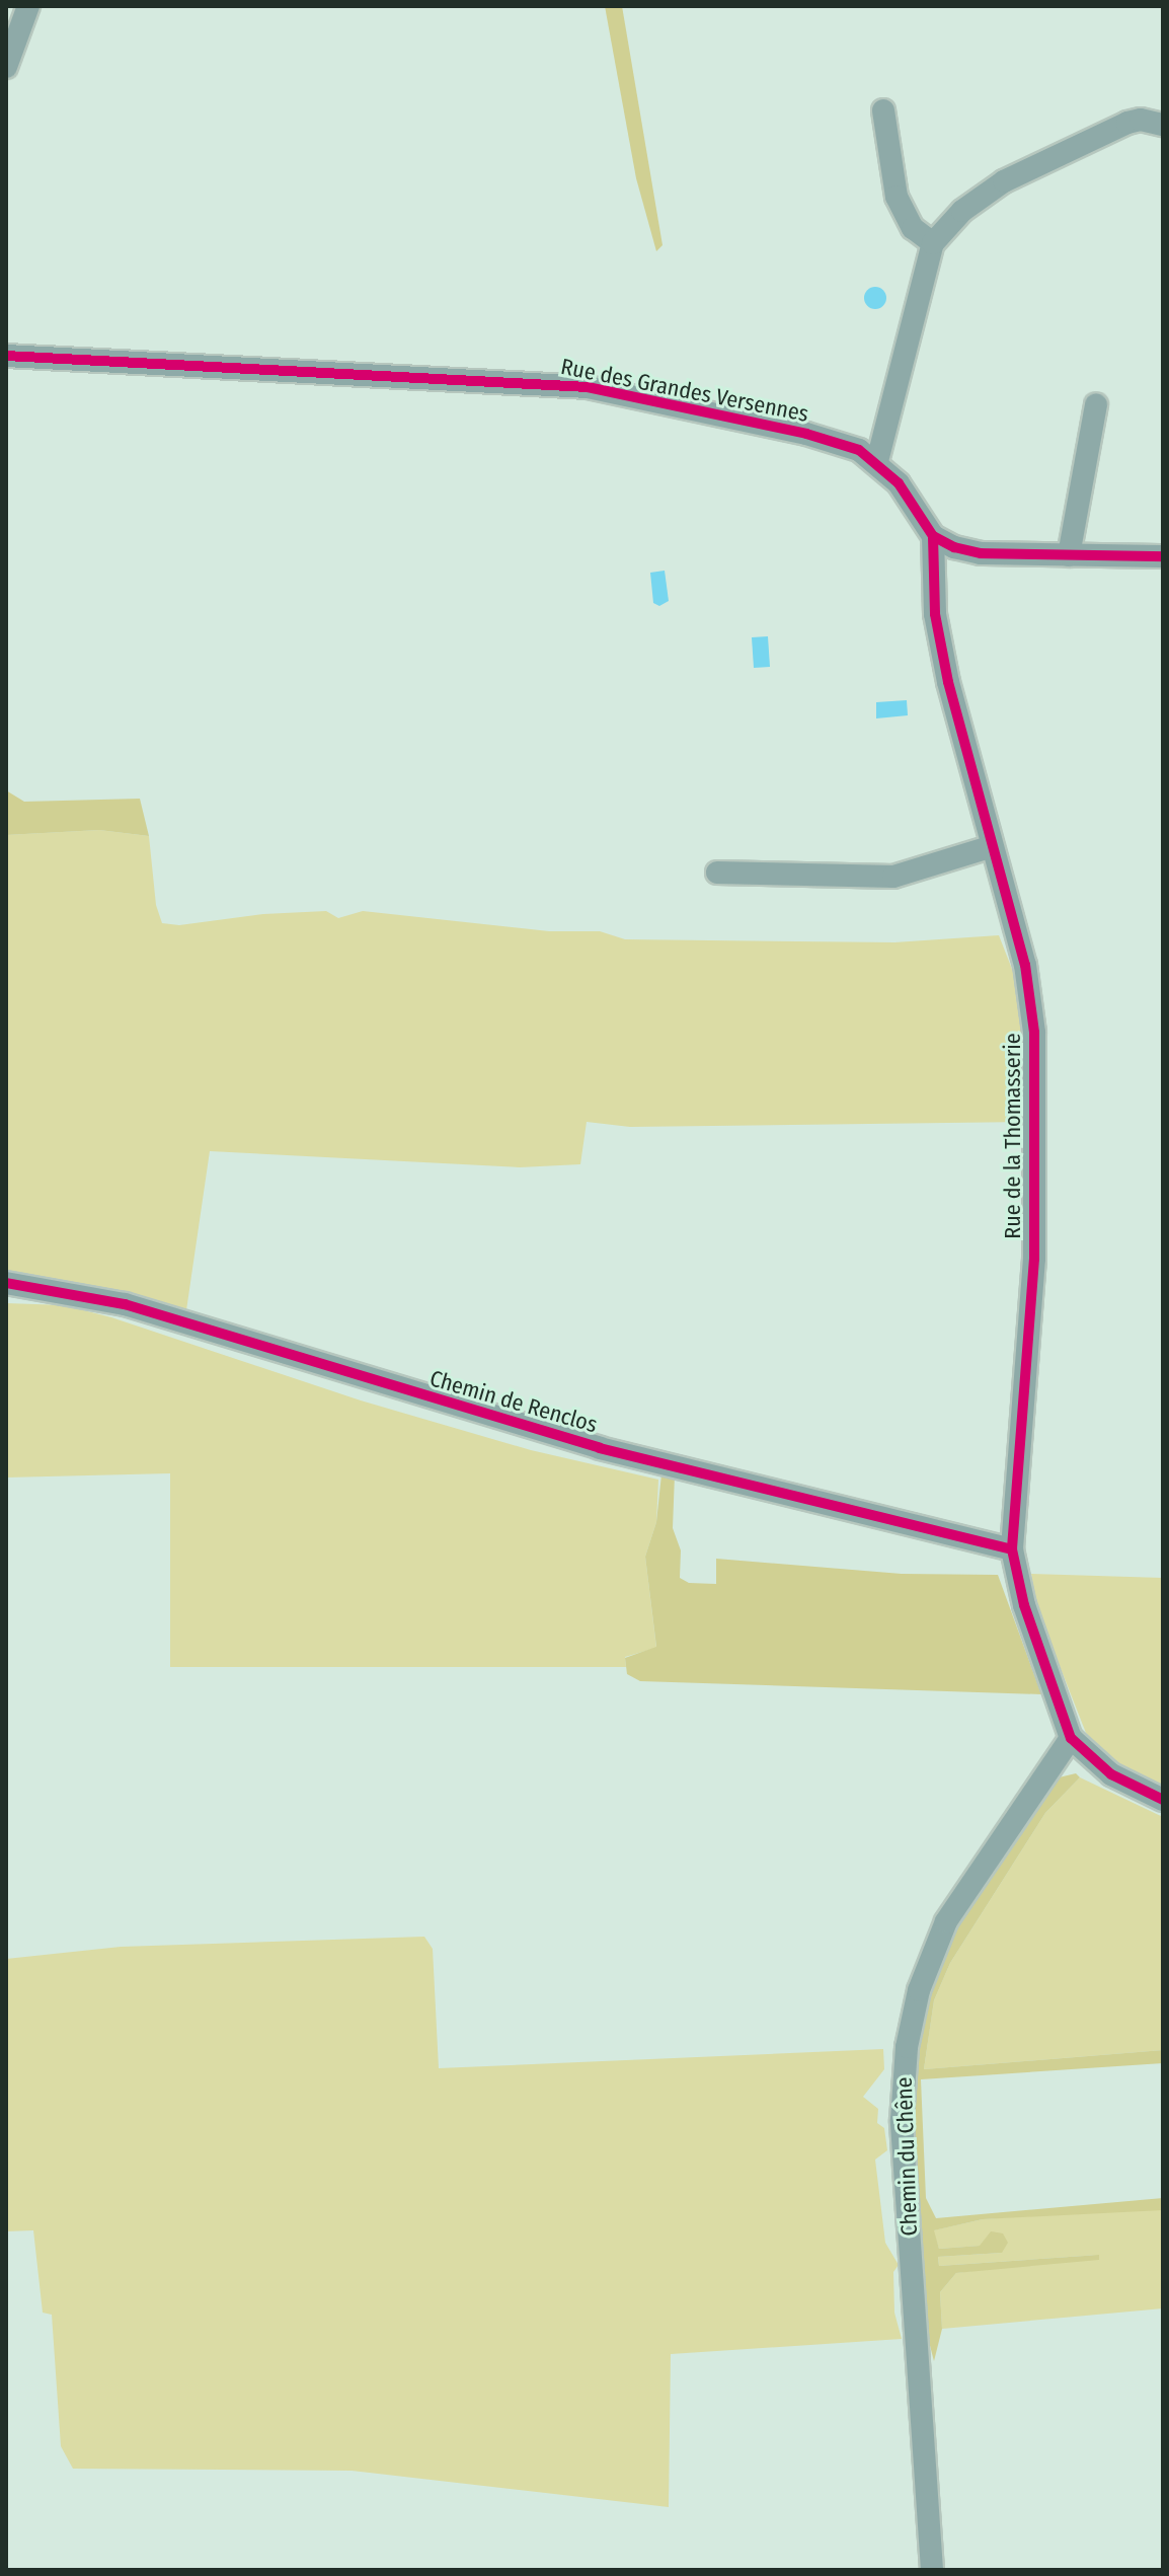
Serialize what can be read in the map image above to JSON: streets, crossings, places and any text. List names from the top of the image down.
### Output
{
  "streets": {
    "street": [
      "Rue des Grandes Versennes",
      "Rue de la Thomasserie",
      "Chemin de Renclos",
      "Chemin du Chêne"
    ]
  },
  "crossings": [
    ["Rue de la Thomasserie", "Chemin de Renclos"],
    ["Rue de la Thomasserie", "Chemin du Chêne"]
  ]
}
